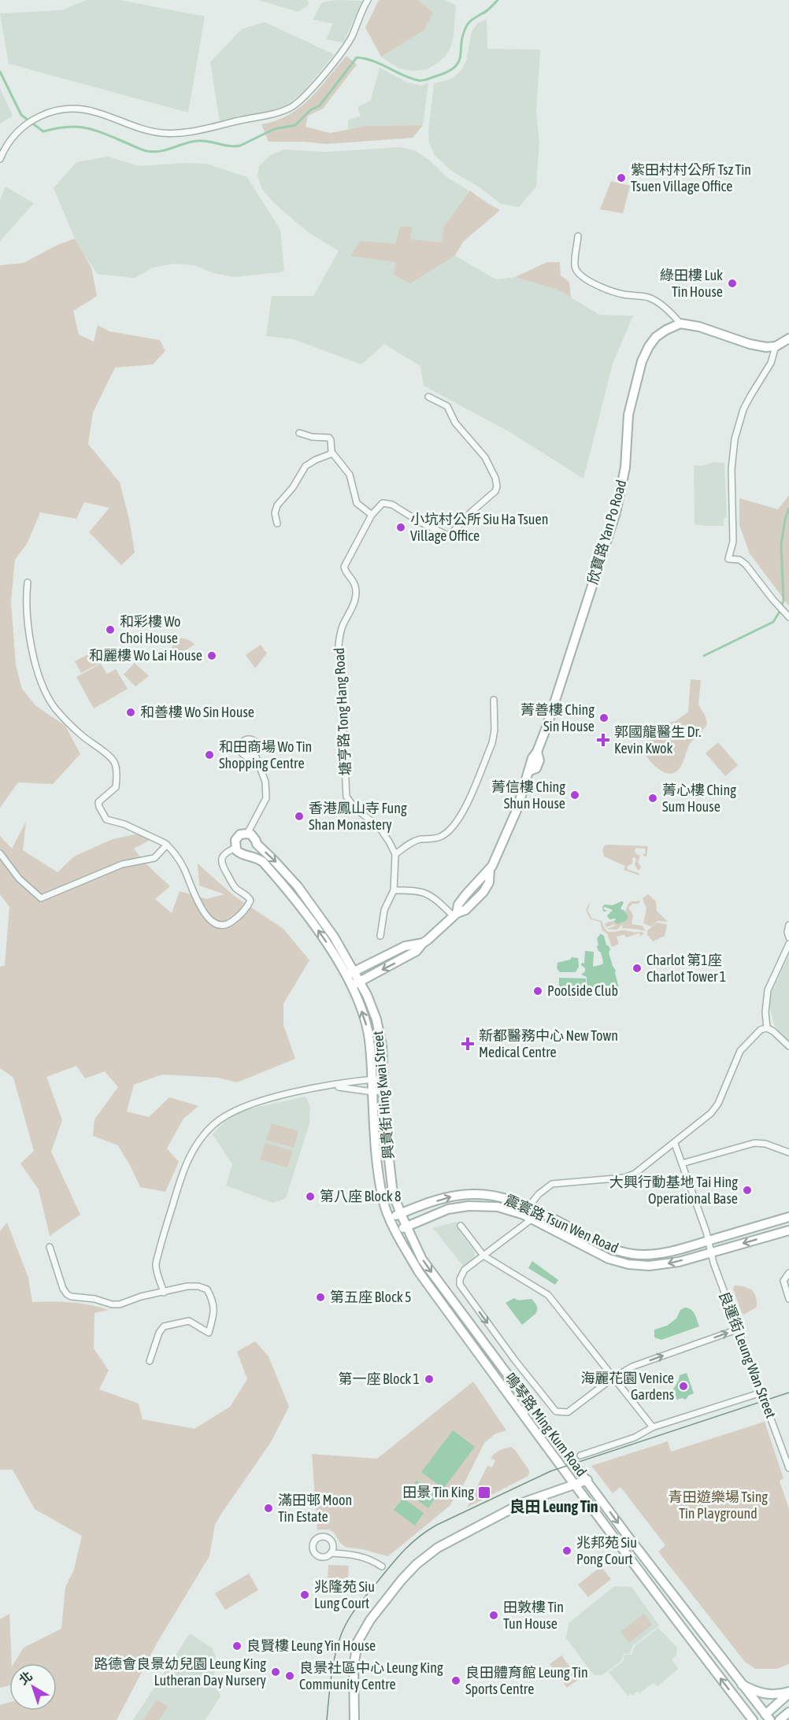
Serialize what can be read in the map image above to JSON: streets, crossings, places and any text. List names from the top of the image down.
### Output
{
  "streets": {
    "street": [
      "欣寶路 Yan Po Road",
      "塘亨路 Tong Hang Road",
      "興貴街 Hing Kwai Street",
      "震寰路 Tsun Wen Road",
      "良運街 Leung Wan Street",
      "鳴琴路 Ming Kum Road"
    ]
  },
  "crossings": [
    ["欣寶路 Yan Po Road", "興貴街 Hing Kwai Street"],
    ["興貴街 Hing Kwai Street", "震寰路 Tsun Wen Road"],
    ["興貴街 Hing Kwai Street", "鳴琴路 Ming Kum Road"],
    ["震寰路 Tsun Wen Road", "良運街 Leung Wan Street"],
    ["震寰路 Tsun Wen Road", "鳴琴路 Ming Kum Road"]
  ],
  "districts": ["良田 Leung Tin"],
  "parks": ["青田遊樂場 Tsing Tin Playground"],
  "places": {
    "other": [
      "紫田村村公所 Tsz Tin Tsuen Village Office",
      "綠田樓 Luk Tin House",
      "小坑村公所 Siu Ha Tsuen Village Office",
      "和彩樓 Wo Choi House",
      "和麗樓 Wo Lai House",
      "和善樓 Wo Sin House",
      "菁善樓 Ching Sin House",
      "和田商場 Wo Tin Shopping Centre",
      "菁信樓 Ching Shun House",
      "菁心樓 Ching Sum House",
      "香港鳳山寺 Fung Shan Monastery",
      "Charlot 第1座 Charlot Tower 1",
      "Poolside Club",
      "大興行動基地 Tai Hing Operational Base",
      "第八座 Block 8",
      "第五座 Block 5",
      "第一座 Block 1",
      "海麗花園 Venice Gardens",
      "滿田邨 Moon Tin Estate",
      "兆邦苑 Siu Pong Court",
      "兆隆苑 Siu Lung Court",
      "田敦樓 Tin Tun House",
      "良賢樓 Leung Yin House",
      "路德會良景幼兒園 Leung King Lutheran Day Nursery",
      "良景社區中心 Leung King Community Centre",
      "良田體育館 Leung Tin Sports Centre"
    ],
    "health": ["郭國龍醫生 Dr. Kevin Kwok", "新都醫務中心 New Town Medical Centre"],
    "transit": ["田景 Tin King"]
  },
  "north": "top left"
}
